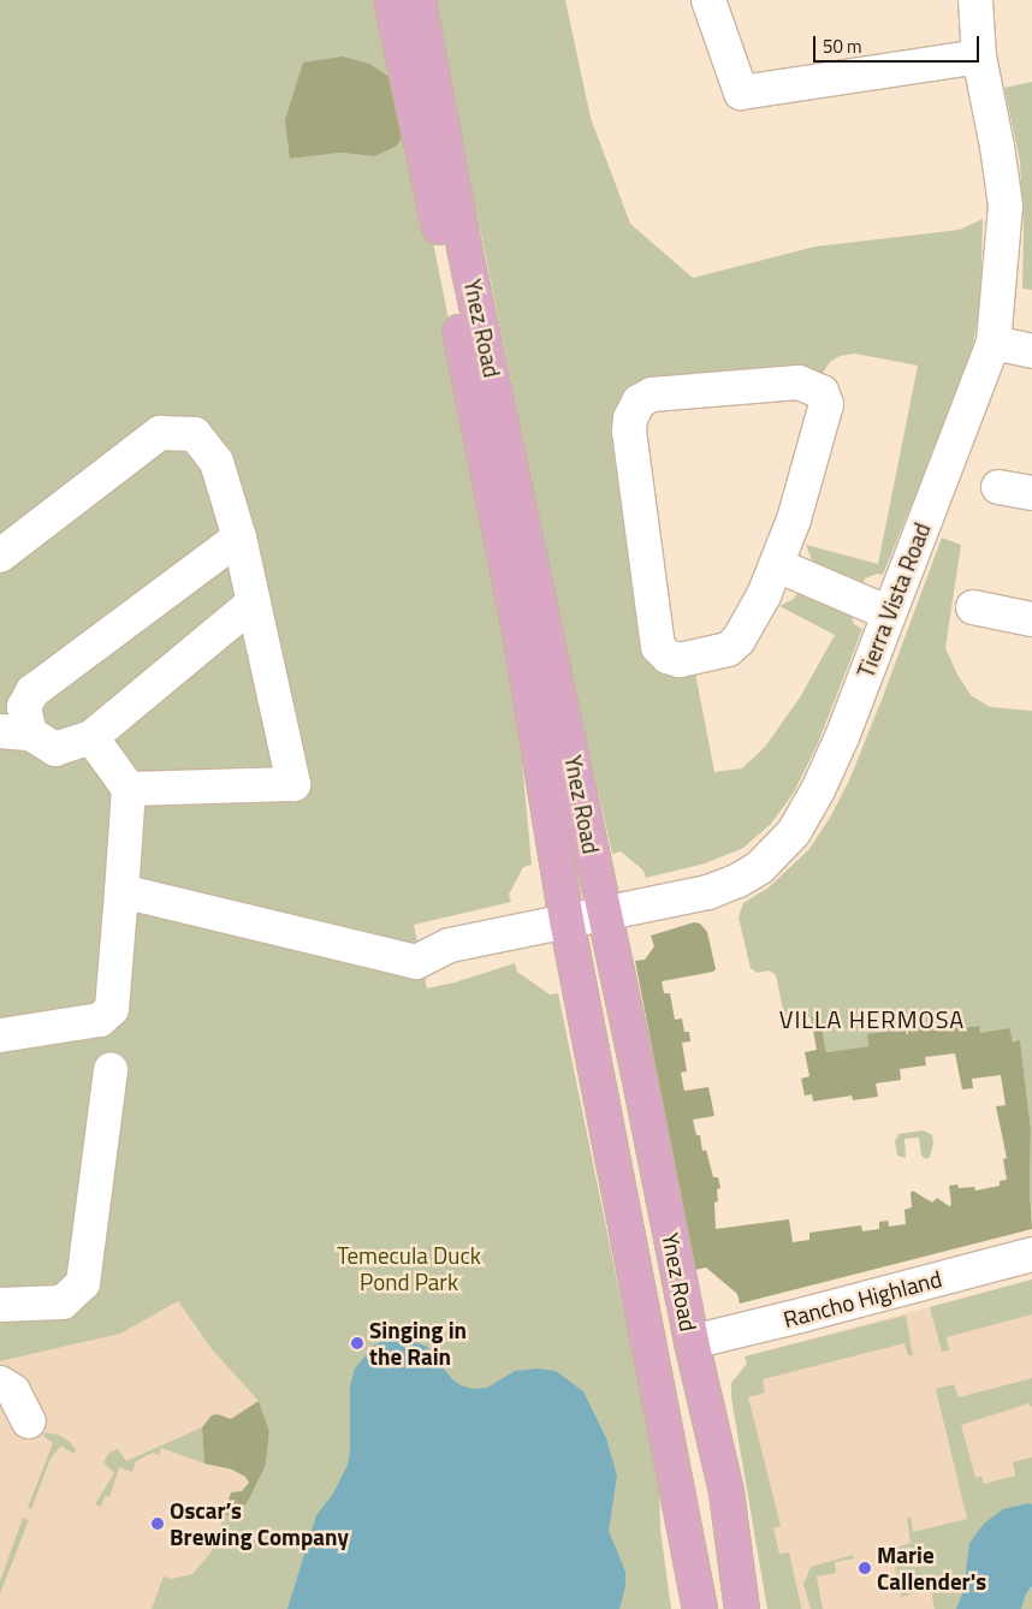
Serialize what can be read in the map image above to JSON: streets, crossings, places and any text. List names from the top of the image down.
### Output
{
  "streets": {
    "main road": ["Ynez Road"],
    "street": ["Tierra Vista Road", "Rancho Highland"]
  },
  "crossings": [
    ["Ynez Road", "Tierra Vista Road"],
    ["Ynez Road", "Rancho Highland"]
  ],
  "districts": ["VILLA HERMOSA"],
  "parks": ["Temecula Duck Pond Park"],
  "places": ["Singing in the Rain", "Oscar’s Brewing Company", "Marie Callender's"],
  "scale_bar": "50 m"
}
